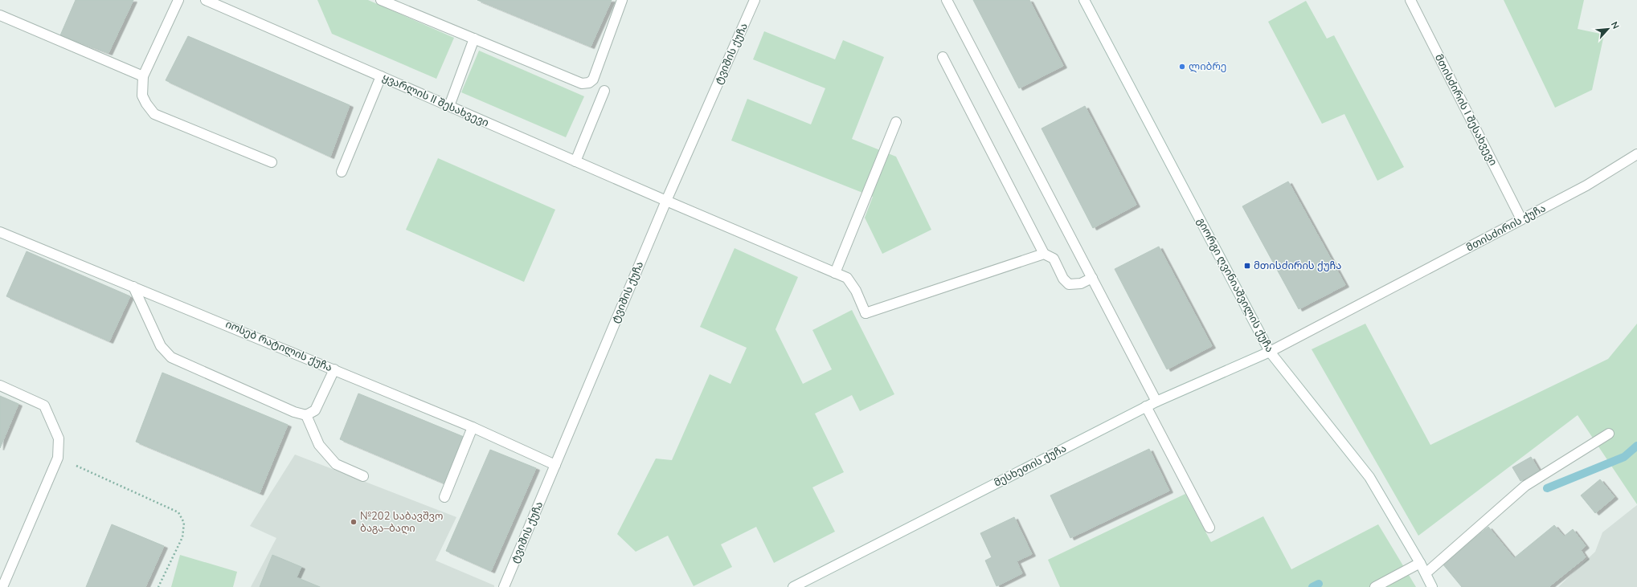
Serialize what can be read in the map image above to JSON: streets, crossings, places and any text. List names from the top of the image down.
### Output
{
  "streets": {
    "street": [
      "ტვიშის ქუჩა",
      "ყვარლის II შესახვევი",
      "მთისძირის I შესახვევი",
      "მთისძირის ქუჩა",
      "გიორგი ღვინიაშვილის ქუჩა",
      "იოსებ რატილის ქუჩა",
      "მესხეთის ქუჩა"
    ]
  },
  "crossings": [
    ["ტვიშის ქუჩა", "ყვარლის II შესახვევი"],
    ["ტვიშის ქუჩა", "იოსებ რატილის ქუჩა"],
    ["მთისძირის I შესახვევი", "მთისძირის ქუჩა"],
    ["მთისძირის ქუჩა", "გიორგი ღვინიაშვილის ქუჩა"],
    ["მთისძირის ქუჩა", "მესხეთის ქუჩა"],
    ["გიორგი ღვინიაშვილის ქუჩა", "მესხეთის ქუჩა"]
  ],
  "places": {
    "other": ["ლიბრე", "№202 საბავშვო ბაგა–ბაღი"],
    "transit": ["მთისძირის ქუჩა"]
  },
  "north": "top right"
}
